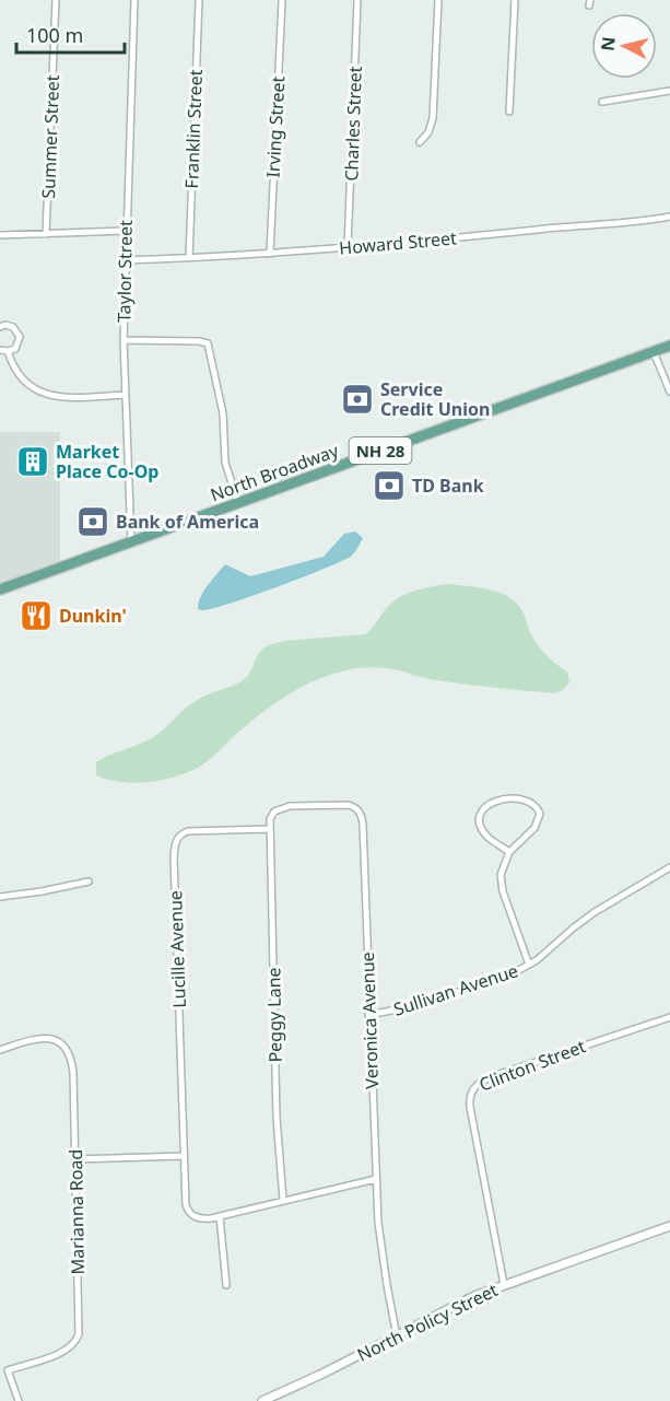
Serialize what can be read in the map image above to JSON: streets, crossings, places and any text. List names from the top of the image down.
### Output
{
  "streets": {
    "main road": ["NH 28", "North Broadway"],
    "street": [
      "Charles Street",
      "Irving Street",
      "Franklin Street",
      "Summer Street",
      "Howard Street",
      "Taylor Street",
      "Lucille Avenue",
      "Sullivan Avenue",
      "Peggy Lane",
      "Veronica Avenue",
      "Clinton Street",
      "Marianna Road",
      "North Policy Street"
    ]
  },
  "crossings": [
    ["Charles Street", "Howard Street"],
    ["Irving Street", "Howard Street"],
    ["Franklin Street", "Howard Street"],
    ["Howard Street", "Taylor Street"],
    ["Taylor Street", "North Broadway"],
    ["Lucille Avenue", "Peggy Lane"],
    ["Lucille Avenue", "Veronica Avenue"],
    ["Sullivan Avenue", "Veronica Avenue"],
    ["Peggy Lane", "Veronica Avenue"],
    ["Veronica Avenue", "North Policy Street"],
    ["Clinton Street", "North Policy Street"]
  ],
  "places": {
    "bank": ["Service Credit Union", "TD Bank", "Bank of America"],
    "building": ["Market Place Co-Op"],
    "restaurant": ["Dunkin'"]
  },
  "scale_bar": "100 m",
  "north": "left"
}
